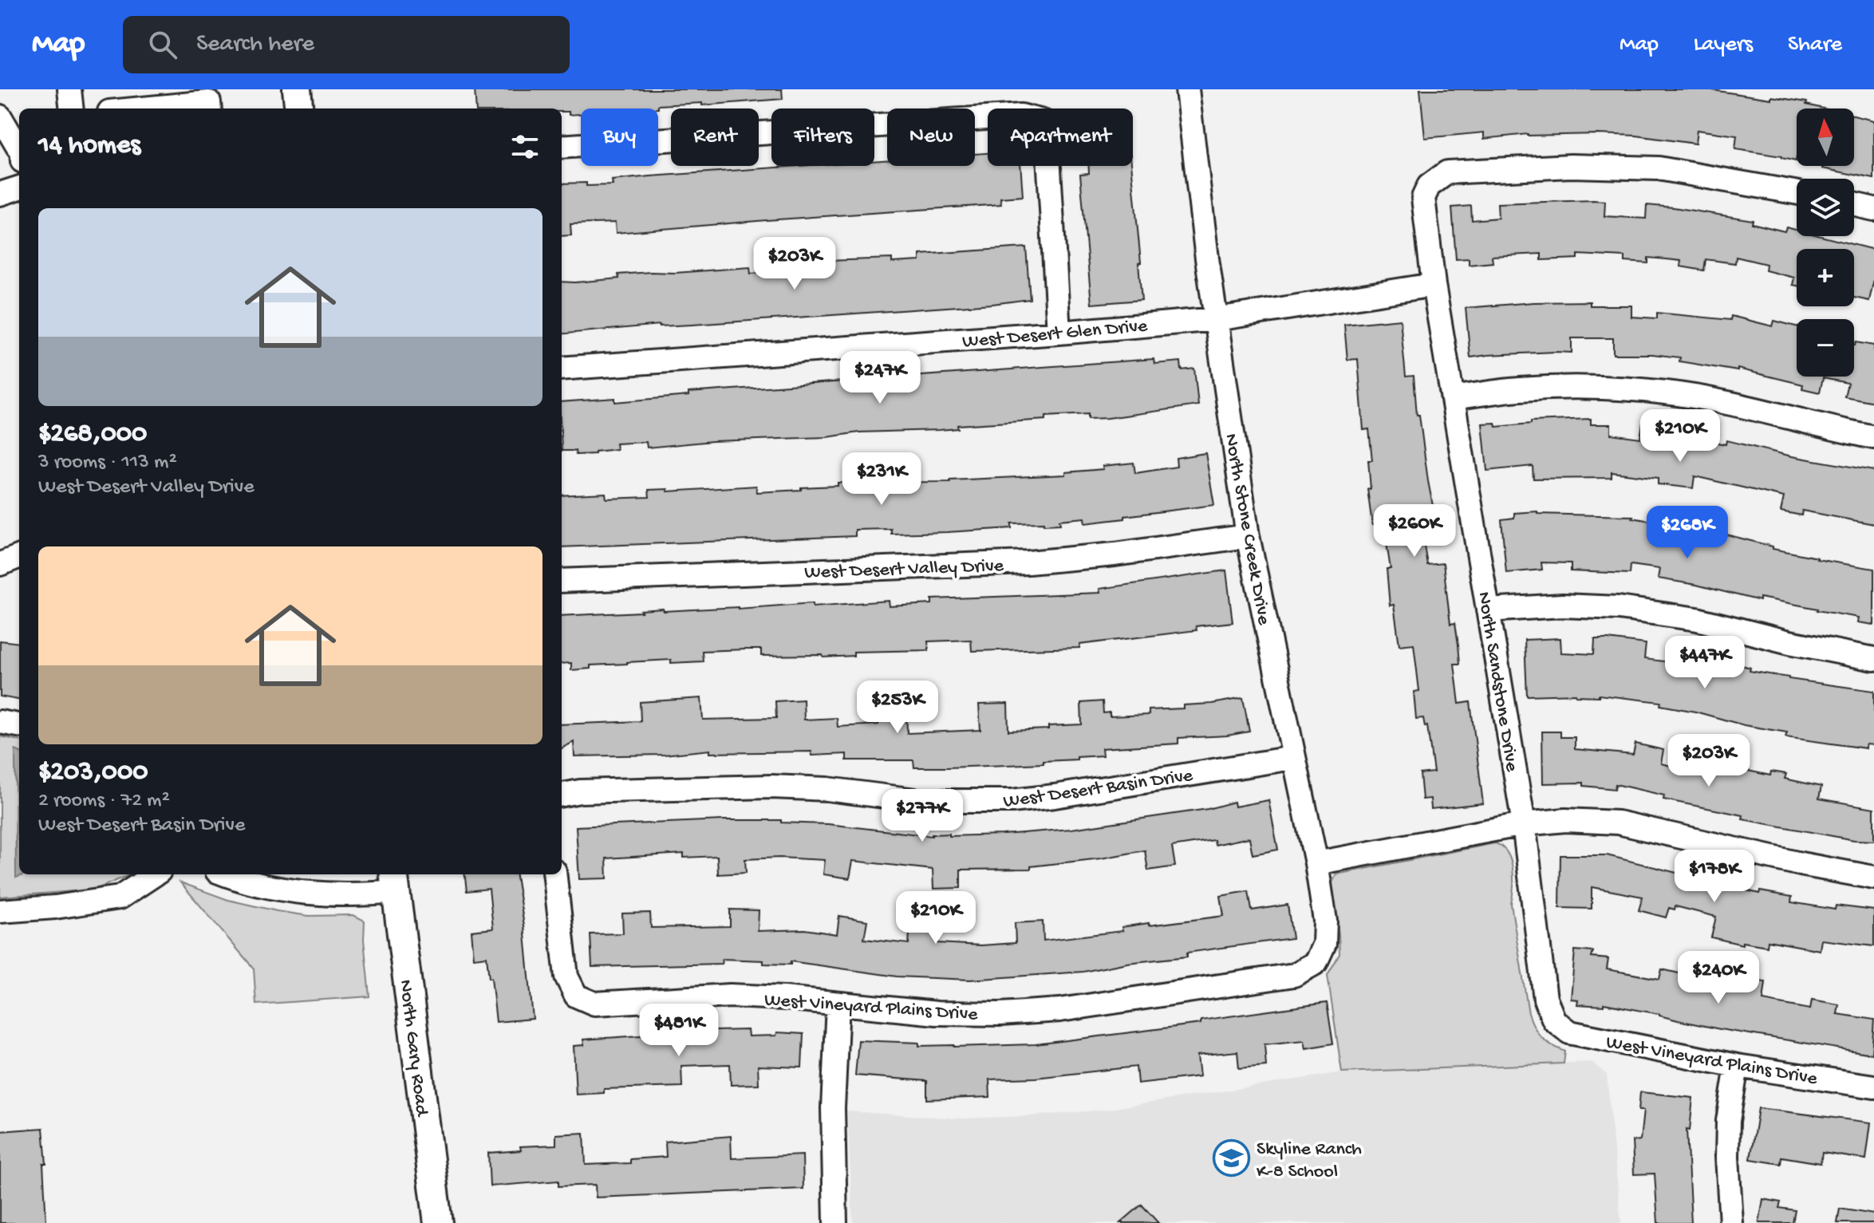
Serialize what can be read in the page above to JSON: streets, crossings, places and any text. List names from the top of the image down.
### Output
{
  "streets": {
    "main road": ["North Gary Road"],
    "street": [
      "West Desert Glen Drive",
      "North Stone Creek Drive",
      "West Desert Valley Drive",
      "North Sandstone Drive",
      "West Desert Basin Drive",
      "West Vineyard Plains Drive"
    ]
  },
  "crossings": [
    ["West Desert Glen Drive", "North Stone Creek Drive"],
    ["West Desert Glen Drive", "North Sandstone Drive"],
    ["North Stone Creek Drive", "West Desert Valley Drive"],
    ["North Stone Creek Drive", "West Desert Basin Drive"],
    ["North Stone Creek Drive", "West Vineyard Plains Drive"],
    ["North Sandstone Drive", "West Vineyard Plains Drive"]
  ],
  "places": {
    "school or university": ["Skyline Ranch K-8 School"]
  },
  "north": "top",
  "page": {
    "header": "Map",
    "search": "Search here",
    "nav": ["Map", "Layers", "Share"],
    "map_buttons": ["+", "−"],
    "chip": [
      "Buy",
      "Rent",
      "Filters",
      "New",
      "Apartment"
    ],
    "heading": "14 homes",
    "list": [
      {
        "name": "$268,000",
        "note": "3 rooms · 113 m² · West Desert Valley Drive"
      },
      {
        "name": "$203,000",
        "note": "2 rooms · 72 m² · West Desert Basin Drive"
      }
    ],
    "price": [
      "$203K",
      "$247K",
      "$210K",
      "$231K",
      "$260K",
      "$268K",
      "$447K",
      "$253K",
      "$203K",
      "$277K",
      "$178K",
      "$210K",
      "$240K",
      "$481K"
    ]
  }
}
